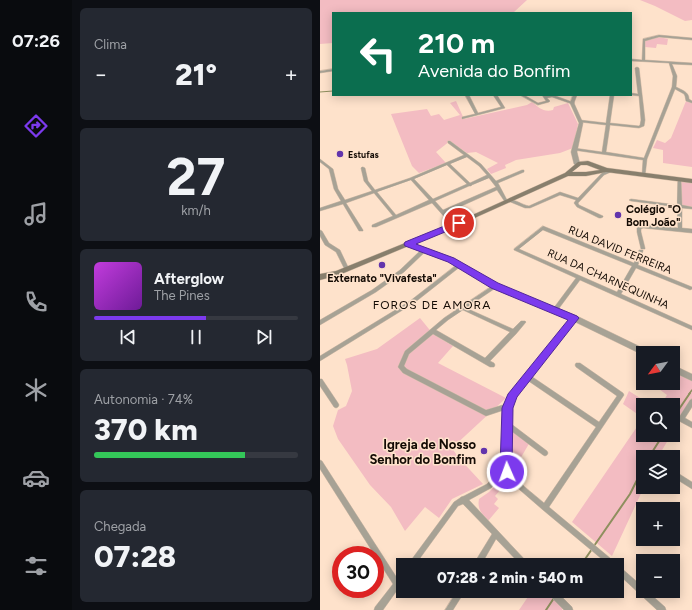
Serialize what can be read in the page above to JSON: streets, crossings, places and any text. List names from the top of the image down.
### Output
{
  "streets": {
    "street": ["RUA DAVID FERREIRA", "RUA DA CHARNEQUINHA"]
  },
  "crossings": [
    ["RUA DAVID FERREIRA", "RUA DA CHARNEQUINHA"]
  ],
  "districts": ["FOROS DE AMORA"],
  "places": [
    "Estufas",
    "Colégio \"O Bom João\"",
    "Externato \"Vivafesta\"",
    "Igreja de Nosso Senhor do Bonfim"
  ],
  "north": "bottom left",
  "page": {
    "tabs": "07:26",
    "tile": [
      "Clima",
      ["27", "km/h"],
      ["Autonomia · 74%", "370 km"],
      ["Chegada", "07:28"]
    ],
    "turn": ["210 m", "Avenida do Bonfim"],
    "heat": ["−", "21°", "+"],
    "song": ["Afterglow", "The Pines"],
    "map_buttons": ["+", "−"],
    "limit": "30",
    "trip": "07:28 · 2 min · 540 m"
  }
}
